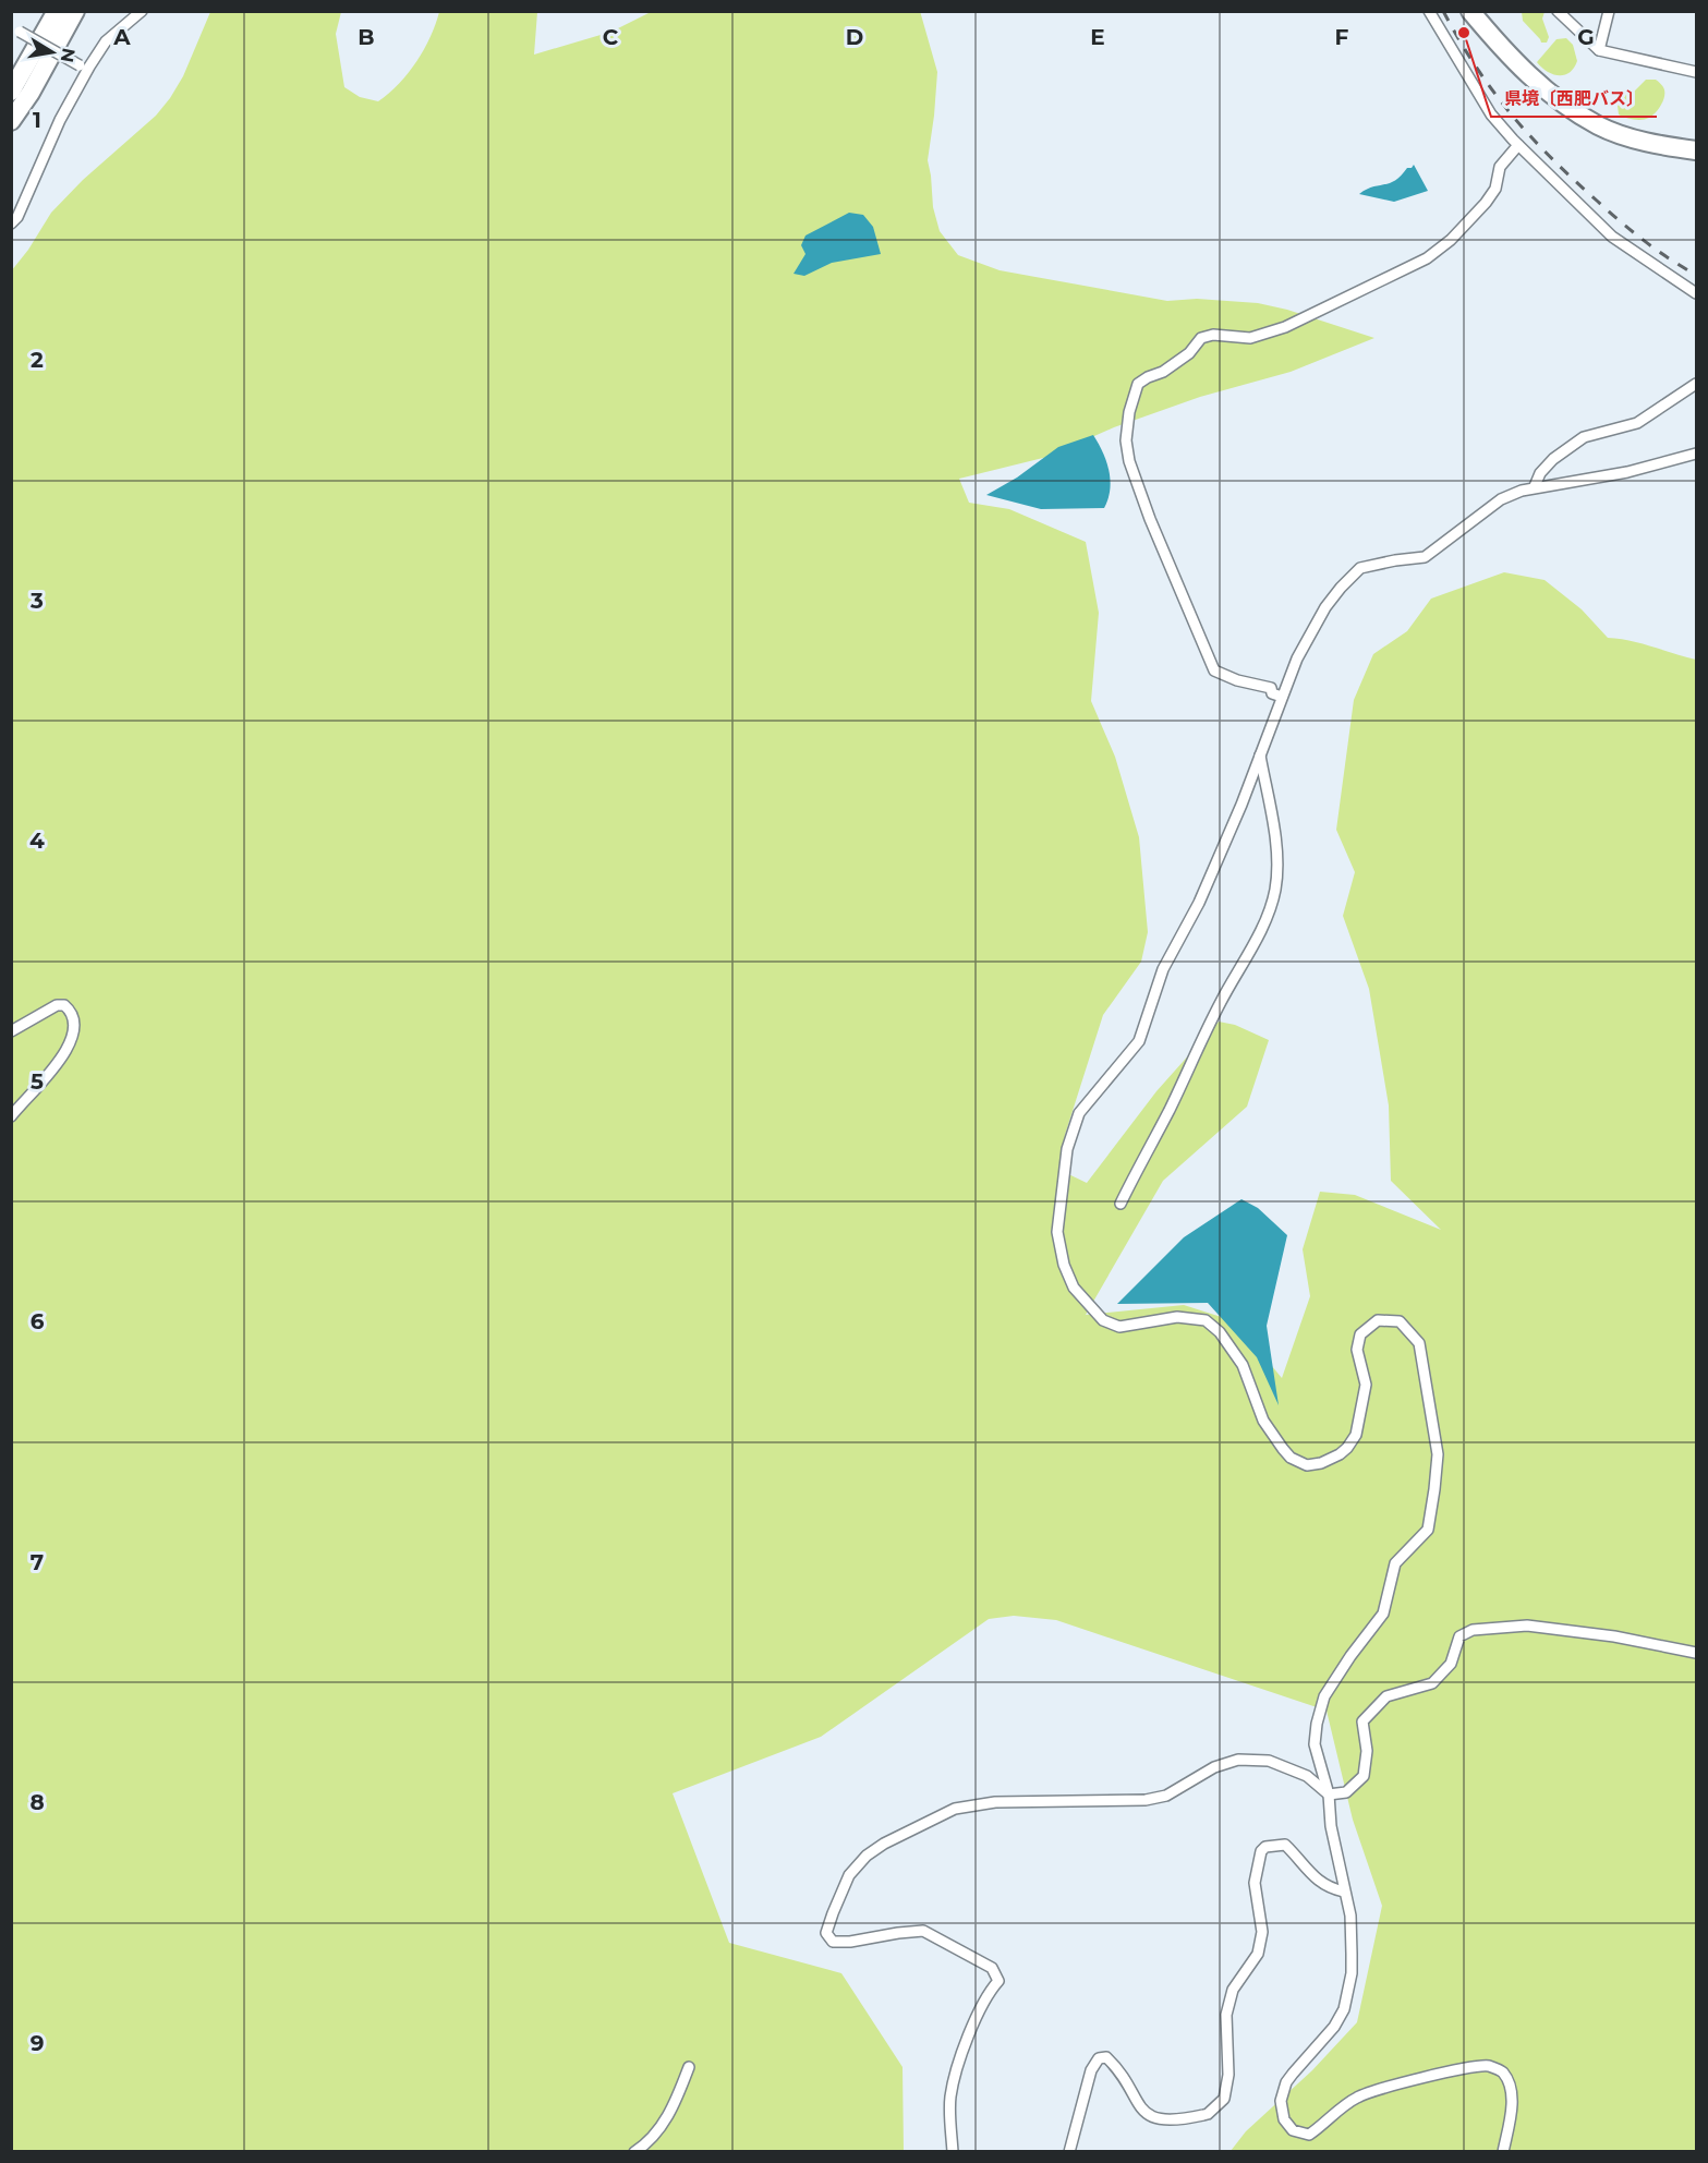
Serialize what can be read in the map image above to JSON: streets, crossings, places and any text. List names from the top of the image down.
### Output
{
  "places": ["県境〔西肥バス〕"],
  "north": "right",
  "grid": {
    "columns": [
      "A",
      "B",
      "C",
      "D",
      "E",
      "F",
      "G"
    ],
    "rows": [
      "1",
      "2",
      "3",
      "4",
      "5",
      "6",
      "7",
      "8",
      "9"
    ]
  }
}
